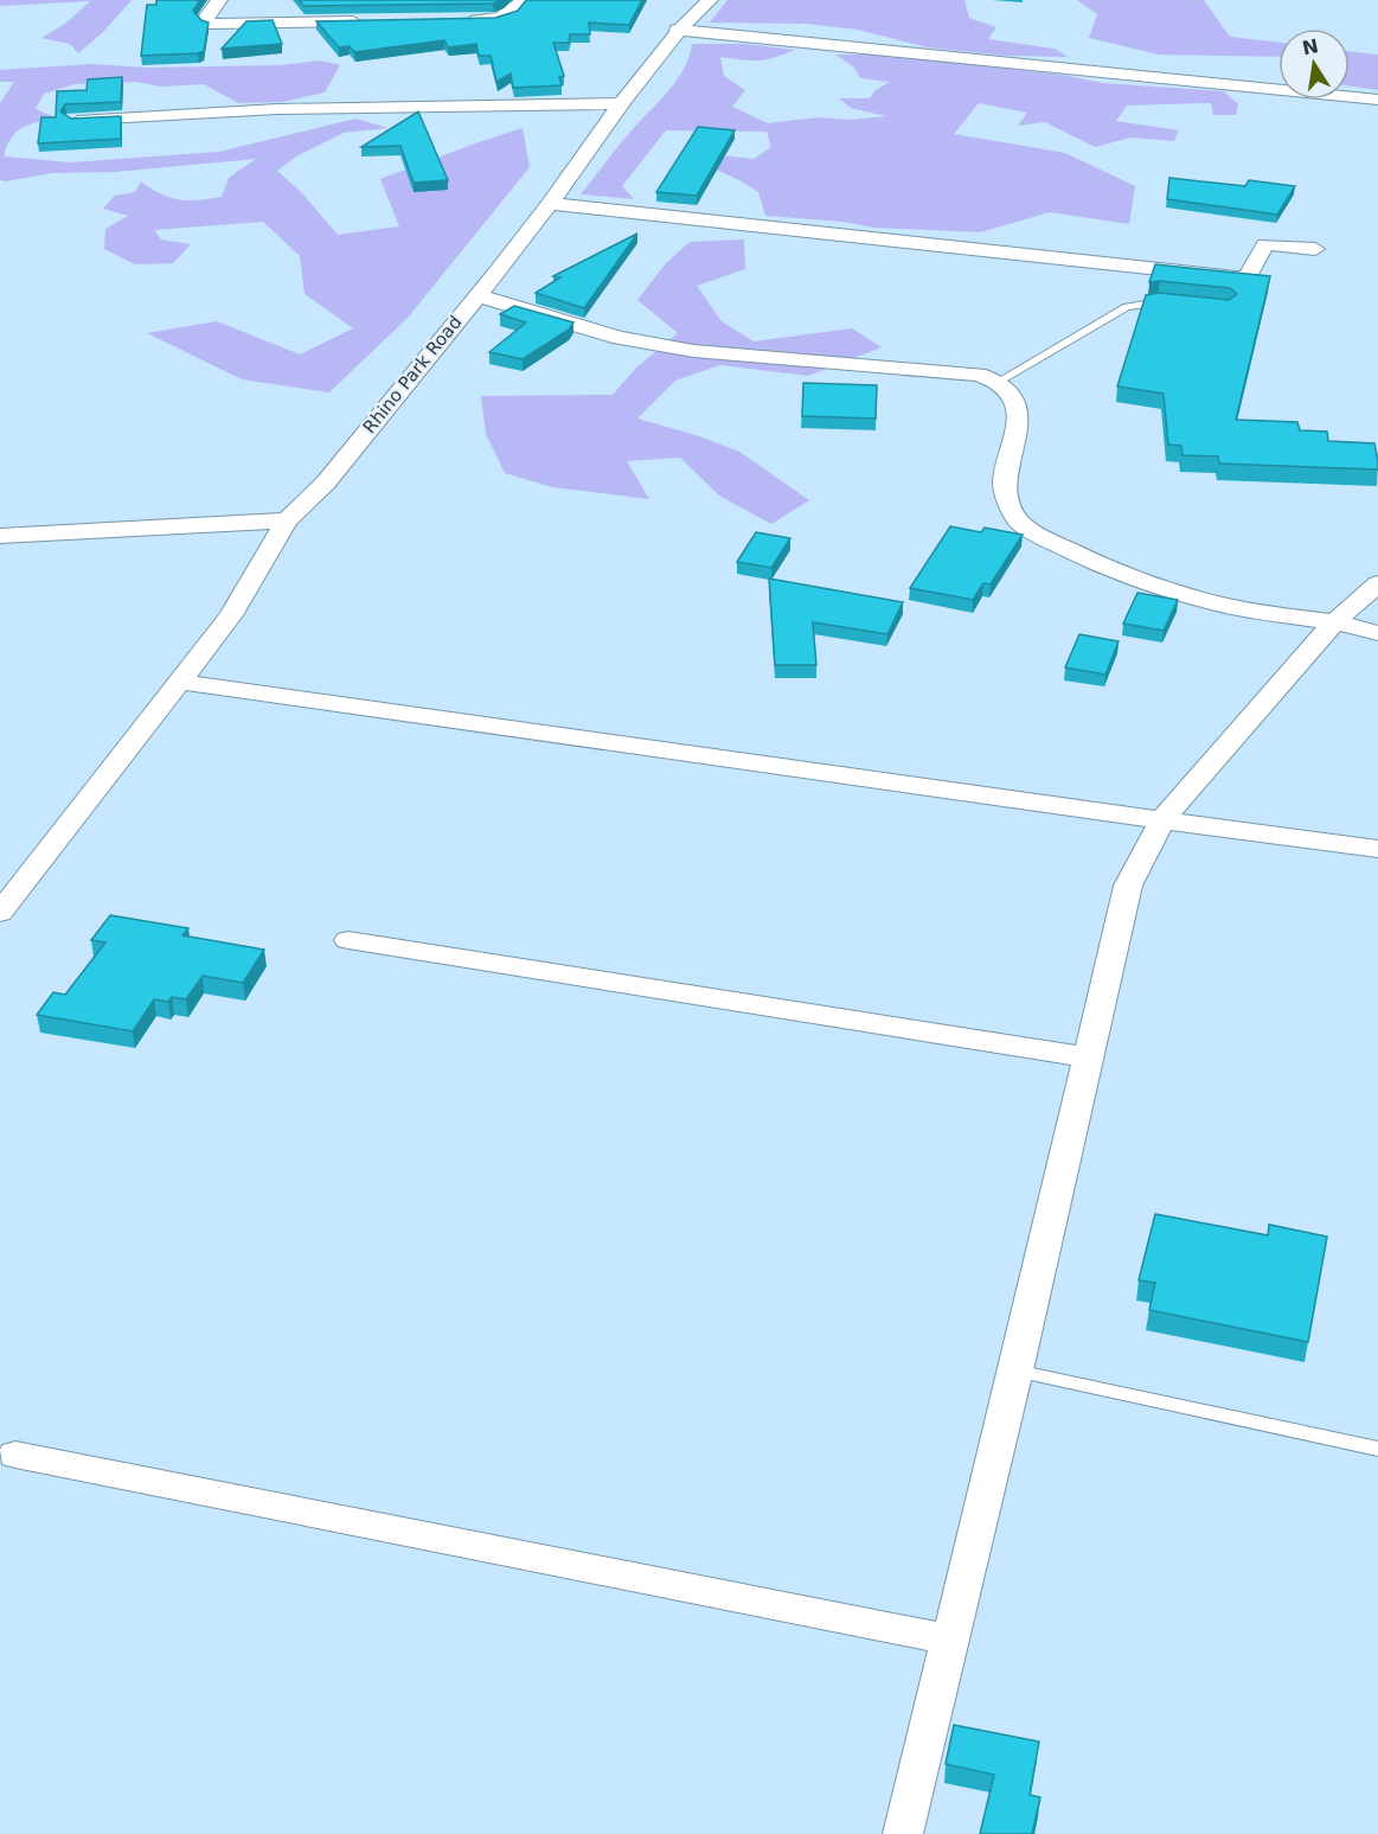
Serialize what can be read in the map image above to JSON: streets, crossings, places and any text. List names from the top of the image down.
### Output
{
  "streets": {
    "street": ["Rhino Park Road"]
  },
  "north": "top"
}
